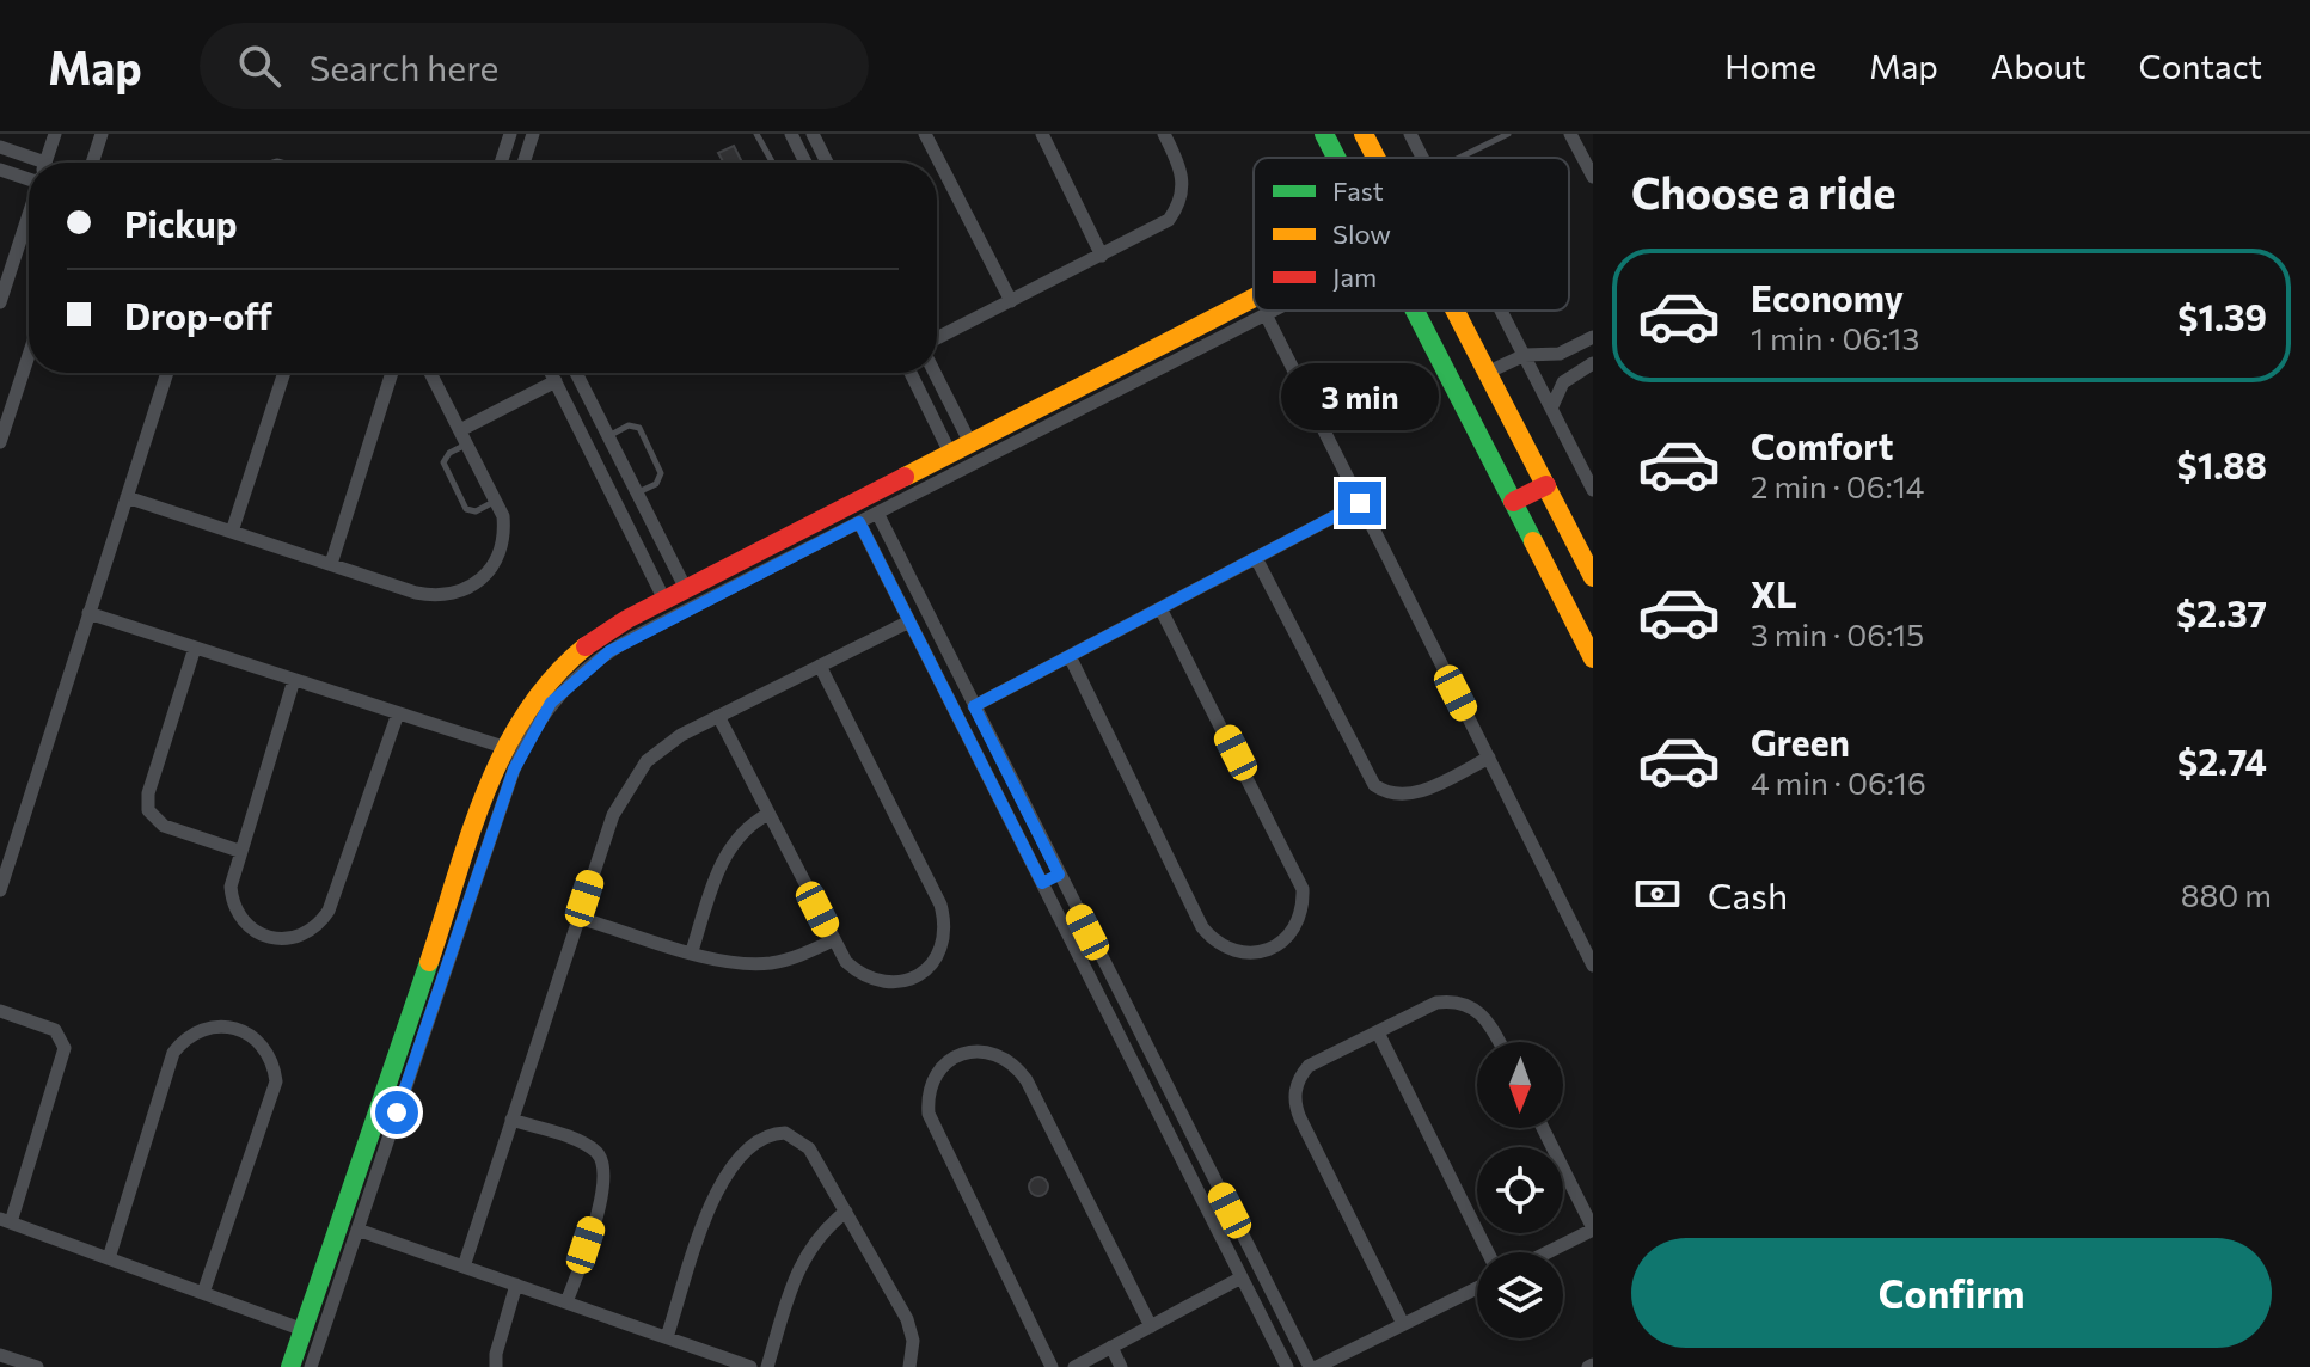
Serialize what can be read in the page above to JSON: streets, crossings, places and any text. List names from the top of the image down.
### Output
{
  "legend": ["Fast", "Slow", "Jam"],
  "north": "bottom",
  "page": {
    "header": "Map",
    "search": "Search here",
    "nav": [
      "Home",
      "Map",
      "About",
      "Contact"
    ],
    "heading": "Choose a ride",
    "banner": ["Pickup", "Drop-off"],
    "list": [
      {
        "name": "Economy",
        "note": "1 min · 06:13",
        "value": "$1.39"
      },
      {
        "name": "Comfort",
        "note": "2 min · 06:14",
        "value": "$1.88"
      },
      {
        "name": "XL",
        "note": "3 min · 06:15",
        "value": "$2.37"
      },
      {
        "name": "Green",
        "note": "4 min · 06:16",
        "value": "$2.74"
      }
    ],
    "bubble": "3 min",
    "pay": ["Cash", "880 m"],
    "buttons": "Confirm"
  }
}
